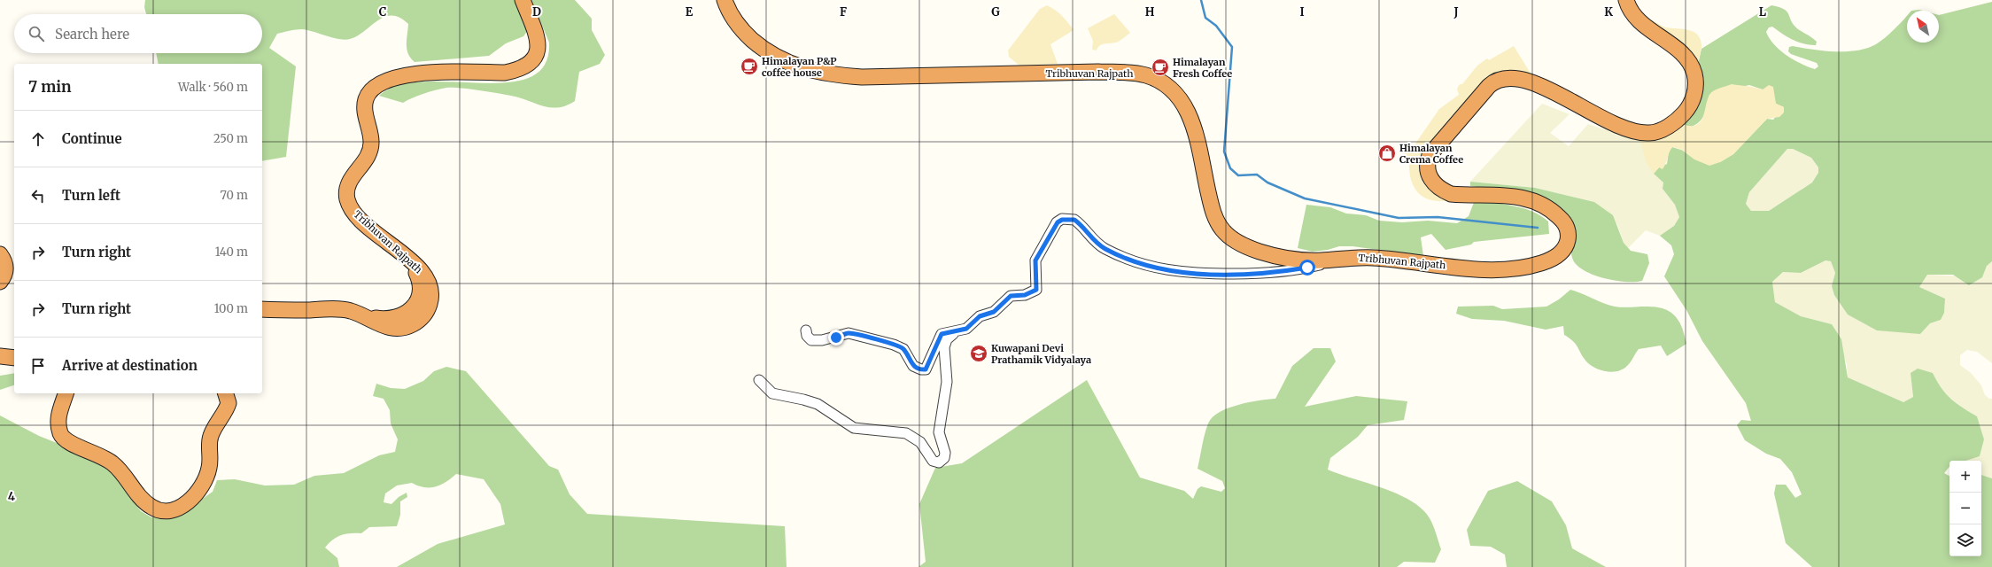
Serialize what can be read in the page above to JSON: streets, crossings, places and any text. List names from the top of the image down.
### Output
{
  "streets": {
    "highway": ["Tribhuvan Rajpath"]
  },
  "places": {
    "cafe": ["Himalayan P&P coffee house", "Himalayan Fresh Coffee"],
    "shop": ["Himalayan Crema Coffee"],
    "school or university": ["Kuwapani Devi Prathamik Vidyalaya"]
  },
  "north": "top left",
  "page": {
    "search": "Search here",
    "heading": ["7 min", "Walk · 560 m"],
    "list": [
      ["Continue", "250 m"],
      ["Turn left", "70 m"],
      ["Turn right", "140 m"],
      ["Turn right", "100 m"],
      "Arrive at destination"
    ],
    "map_buttons": ["+", "−"]
  },
  "grid": {
    "columns": [
      "C",
      "D",
      "E",
      "F",
      "G",
      "H",
      "I",
      "J",
      "K",
      "L"
    ],
    "rows": ["4"]
  }
}
